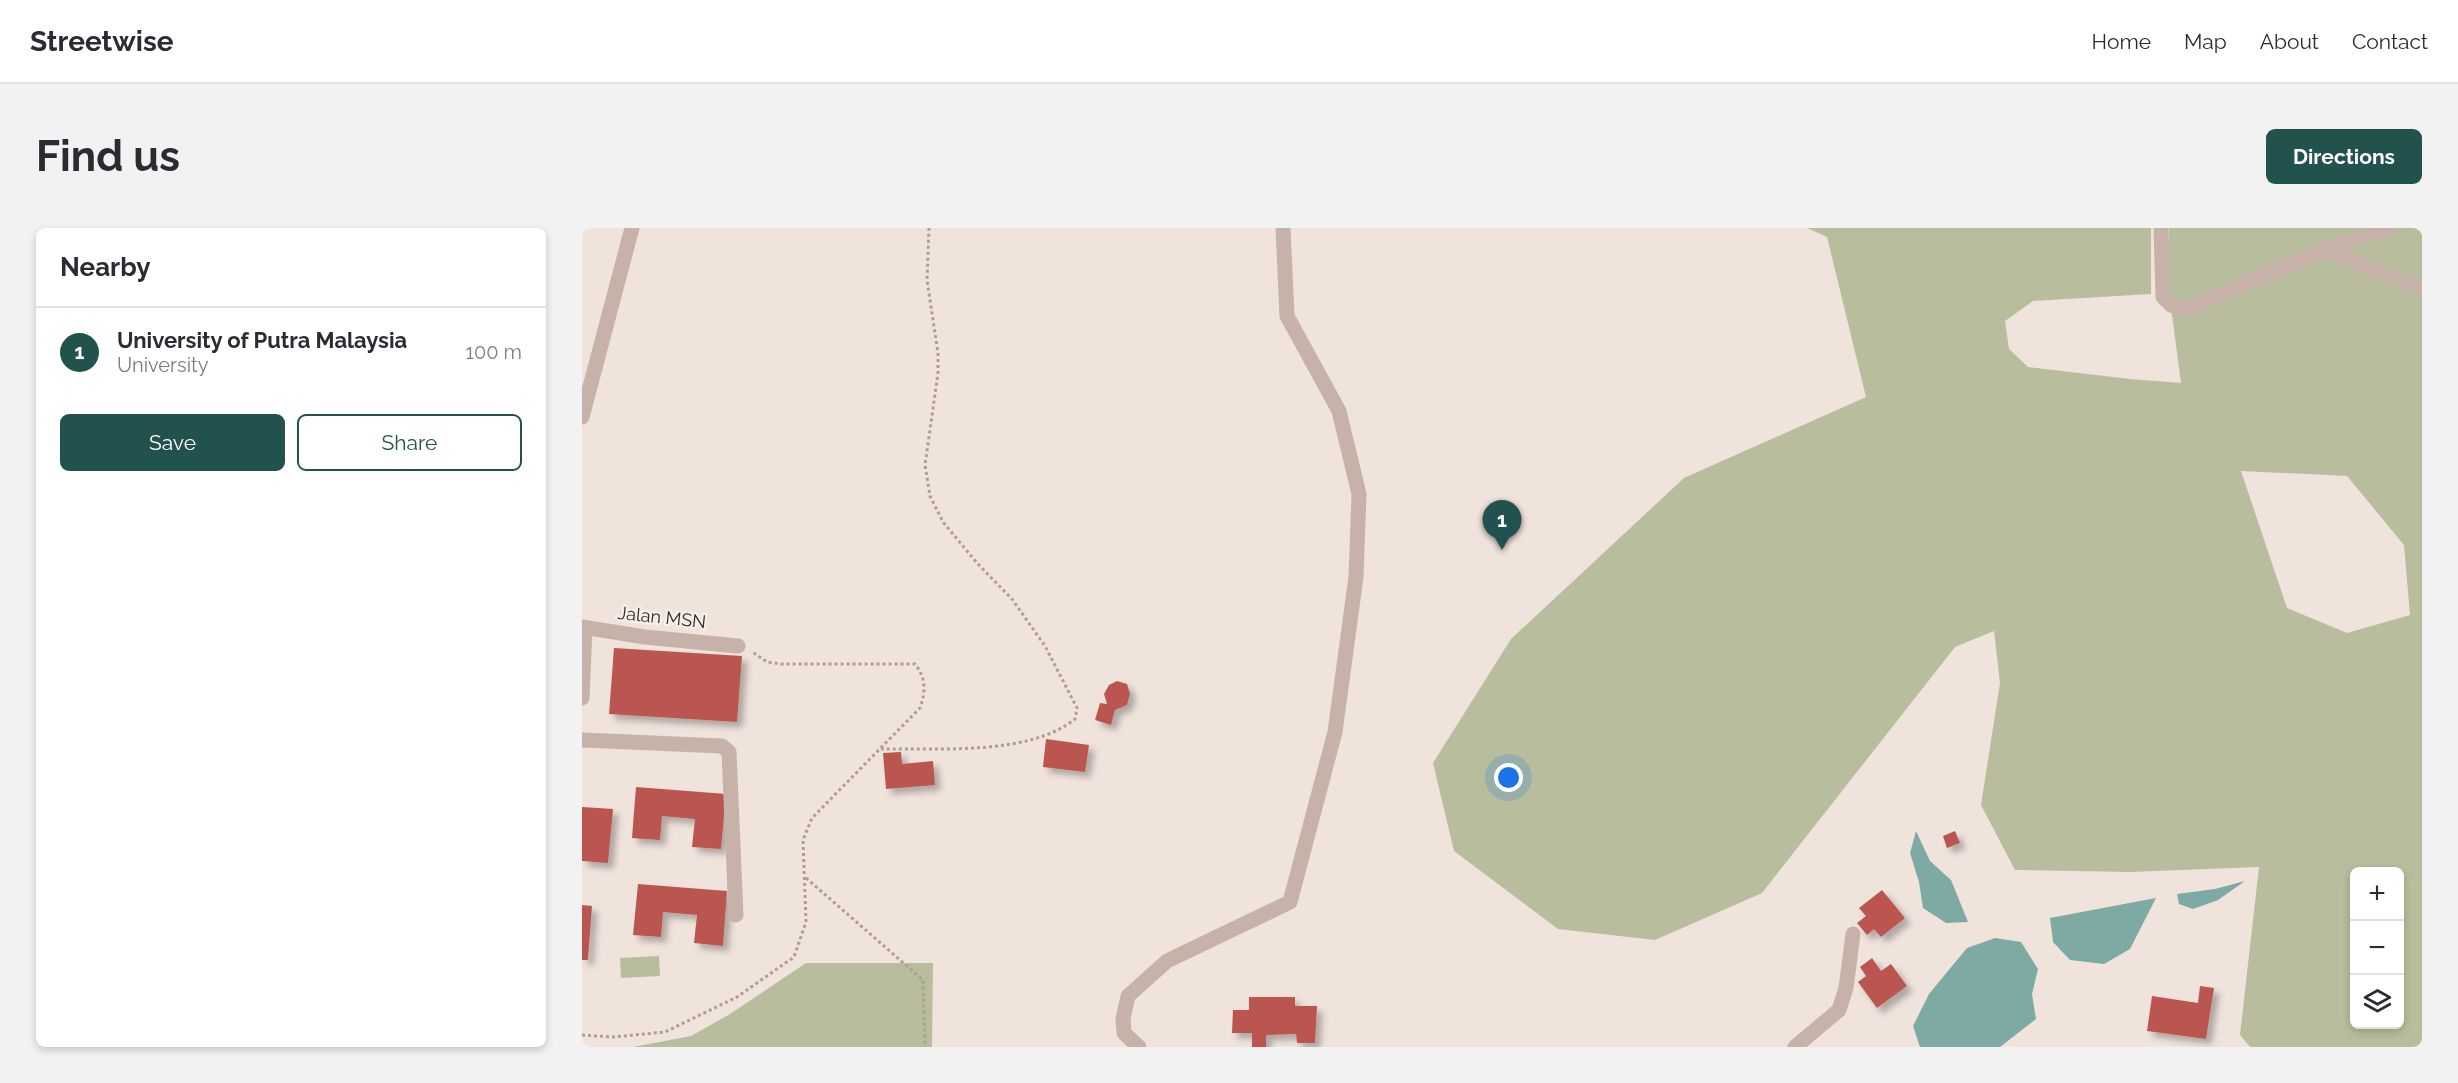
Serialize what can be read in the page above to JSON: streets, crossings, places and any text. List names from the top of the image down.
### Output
{
  "streets": {
    "street": ["Jalan MSN"]
  },
  "page": {
    "header": "Streetwise",
    "nav": [
      "Home",
      "Map",
      "About",
      "Contact"
    ],
    "buttons": [
      "Directions",
      ["Save", "Share"]
    ],
    "title": "Find us",
    "heading": "Nearby",
    "list": [
      {
        "mark": "1",
        "name": "University of Putra Malaysia",
        "note": "University",
        "value": "100 m"
      }
    ],
    "pins": "1",
    "map_buttons": ["+", "−"]
  }
}
